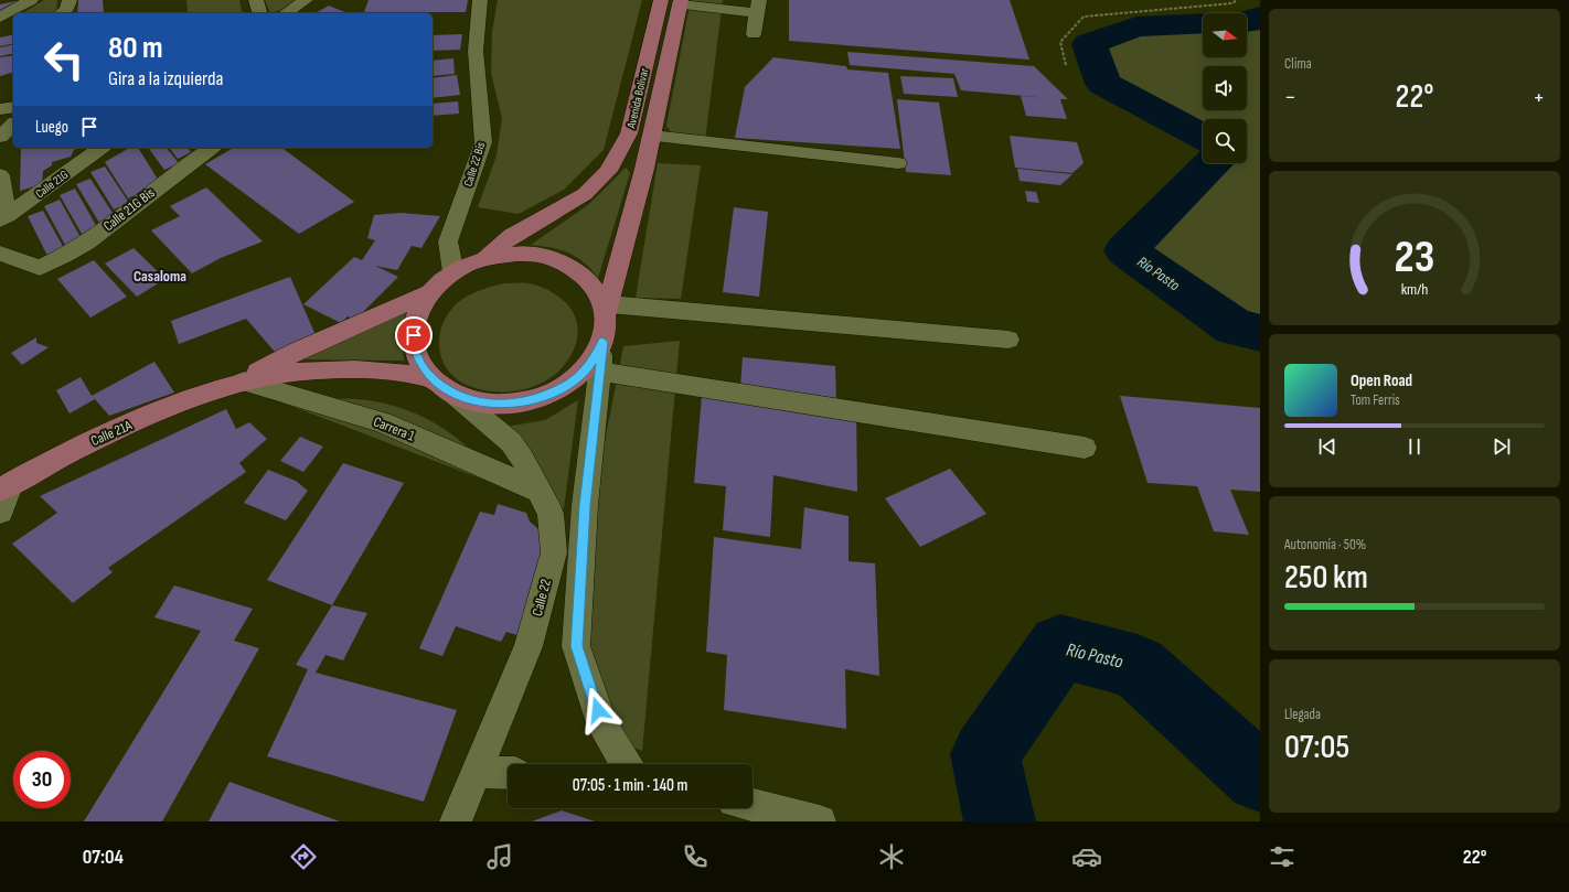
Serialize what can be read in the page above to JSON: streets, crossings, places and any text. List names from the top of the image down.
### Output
{
  "streets": {
    "main road": ["Avenida Bolívar", "Calle 21A"],
    "street": [
      "Calle 22 Bis",
      "Calle 21G",
      "Calle 21G Bis",
      "Carrera 1",
      "Calle 22"
    ]
  },
  "crossings": [
    ["Carrera 1", "Calle 21A"],
    ["Carrera 1", "Calle 22"]
  ],
  "districts": ["Casaloma"],
  "water": ["Río Pasto"],
  "north": "right",
  "page": {
    "tile": [
      "Clima",
      ["Autonomía · 50%", "250 km"],
      ["Llegada", "07:05"]
    ],
    "turn": ["80 m", "Gira a la izquierda"],
    "heat": ["−", "22°", "+"],
    "then": "Luego",
    "song": ["Open Road", "Tom Ferris"],
    "limit": "30",
    "trip": "07:05 · 1 min · 140 m",
    "tabs": ["07:04", "22°"],
    "gauge": ["23", "km/h"]
  }
}
